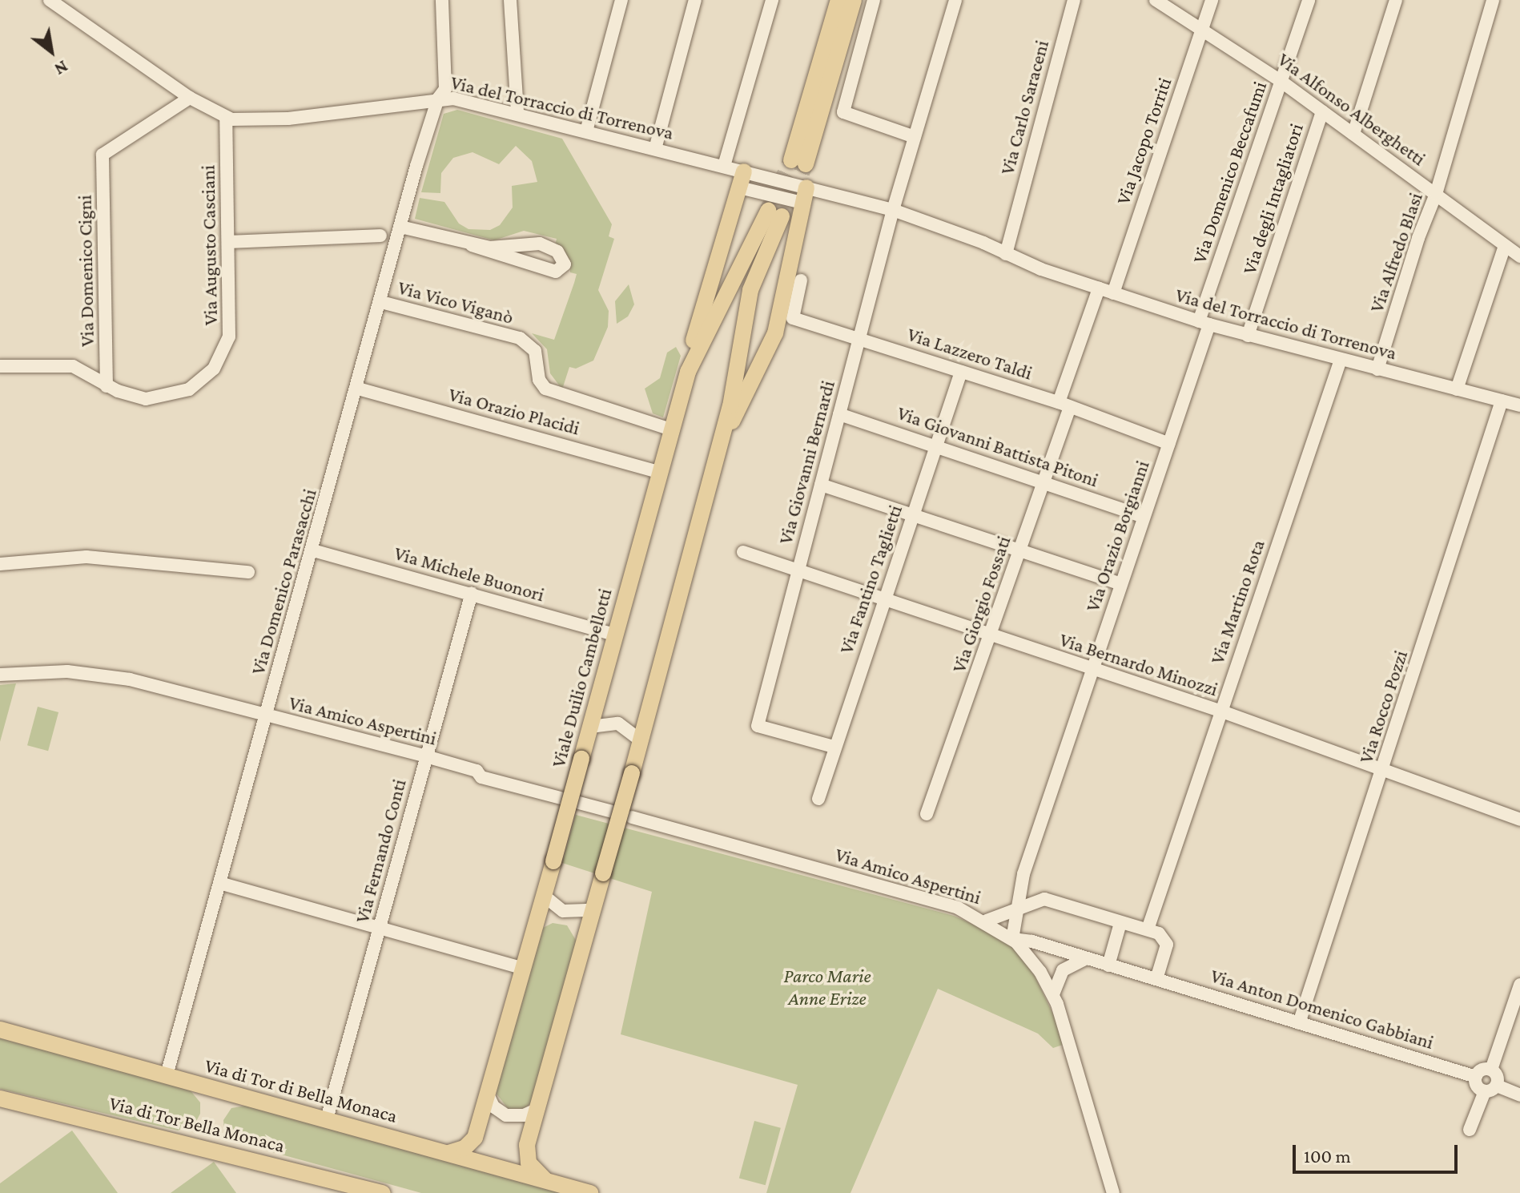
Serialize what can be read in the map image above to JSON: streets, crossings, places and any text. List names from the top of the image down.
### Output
{
  "streets": {
    "main road": ["Viale Duilio Cambellotti", "Via di Tor di Bella Monaca", "Via di Tor Bella Monaca"],
    "street": [
      "Via del Torraccio di Torrenova",
      "Via Carlo Saraceni",
      "Via Alfonso Alberghetti",
      "Via Jacopo Torriti",
      "Via Domenico Beccafumi",
      "Via degli Intagliatori",
      "Via Augusto Casciani",
      "Via Alfredo Blasi",
      "Via Domenico Cigni",
      "Via Vico Viganò",
      "Via Lazzero Taldi",
      "Via Orazio Placidi",
      "Via Giovanni Battista Pitoni",
      "Via Giovanni Bernardi",
      "Via Orazio Borgianni",
      "Via Michele Buonori",
      "Via Fantino Taglietti",
      "Via Domenico Parasacchi",
      "Via Martino Rota",
      "Via Giorgio Fossati",
      "Via Bernardo Minozzi",
      "Via Rocco Pozzi",
      "Via Amico Aspertini",
      "Via Fernando Conti",
      "Via Anton Domenico Gabbiani"
    ]
  },
  "crossings": [
    ["Via del Torraccio di Torrenova", "Via Carlo Saraceni"],
    ["Via del Torraccio di Torrenova", "Via Jacopo Torriti"],
    ["Via del Torraccio di Torrenova", "Via Domenico Beccafumi"],
    ["Via del Torraccio di Torrenova", "Via degli Intagliatori"],
    ["Via del Torraccio di Torrenova", "Via Augusto Casciani"],
    ["Via del Torraccio di Torrenova", "Via Alfredo Blasi"],
    ["Via del Torraccio di Torrenova", "Via Domenico Cigni"],
    ["Via del Torraccio di Torrenova", "Via Giovanni Bernardi"],
    ["Via del Torraccio di Torrenova", "Via Orazio Borgianni"],
    ["Via del Torraccio di Torrenova", "Via Domenico Parasacchi"],
    ["Via del Torraccio di Torrenova", "Via Martino Rota"],
    ["Via del Torraccio di Torrenova", "Via Giorgio Fossati"],
    ["Via del Torraccio di Torrenova", "Via Rocco Pozzi"],
    ["Via Alfonso Alberghetti", "Via Jacopo Torriti"],
    ["Via Alfonso Alberghetti", "Via Domenico Beccafumi"],
    ["Via Alfonso Alberghetti", "Via degli Intagliatori"],
    ["Via Alfonso Alberghetti", "Via Alfredo Blasi"],
    ["Via Domenico Beccafumi", "Via Orazio Borgianni"],
    ["Via Augusto Casciani", "Via Domenico Cigni"],
    ["Via Vico Viganò", "Via Domenico Parasacchi"],
    ["Via Vico Viganò", "Viale Duilio Cambellotti"],
    ["Via Lazzero Taldi", "Via Giovanni Bernardi"],
    ["Via Lazzero Taldi", "Via Orazio Borgianni"],
    ["Via Lazzero Taldi", "Via Fantino Taglietti"],
    ["Via Lazzero Taldi", "Via Giorgio Fossati"],
    ["Via Orazio Placidi", "Via Domenico Parasacchi"],
    ["Via Orazio Placidi", "Viale Duilio Cambellotti"],
    ["Via Giovanni Battista Pitoni", "Via Giovanni Bernardi"],
    ["Via Giovanni Battista Pitoni", "Via Orazio Borgianni"],
    ["Via Giovanni Battista Pitoni", "Via Fantino Taglietti"],
    ["Via Giovanni Battista Pitoni", "Via Giorgio Fossati"],
    ["Via Giovanni Bernardi", "Via Fantino Taglietti"],
    ["Via Giovanni Bernardi", "Via Bernardo Minozzi"],
    ["Via Orazio Borgianni", "Via Bernardo Minozzi"],
    ["Via Orazio Borgianni", "Via Amico Aspertini"],
    ["Via Orazio Borgianni", "Via Anton Domenico Gabbiani"],
    ["Via Michele Buonori", "Via Domenico Parasacchi"],
    ["Via Michele Buonori", "Viale Duilio Cambellotti"],
    ["Via Michele Buonori", "Via Fernando Conti"],
    ["Via Fantino Taglietti", "Via Bernardo Minozzi"],
    ["Via Domenico Parasacchi", "Via Amico Aspertini"],
    ["Via Domenico Parasacchi", "Via di Tor di Bella Monaca"],
    ["Via Martino Rota", "Via Bernardo Minozzi"],
    ["Via Giorgio Fossati", "Via Bernardo Minozzi"],
    ["Via Bernardo Minozzi", "Via Rocco Pozzi"],
    ["Viale Duilio Cambellotti", "Via di Tor di Bella Monaca"],
    ["Via Rocco Pozzi", "Via Anton Domenico Gabbiani"],
    ["Via Amico Aspertini", "Via Fernando Conti"],
    ["Via Amico Aspertini", "Via Anton Domenico Gabbiani"],
    ["Via Fernando Conti", "Via di Tor di Bella Monaca"]
  ],
  "parks": ["Parco Marie Anne Erize"],
  "scale_bar": "100 m",
  "north": "bottom right"
}
